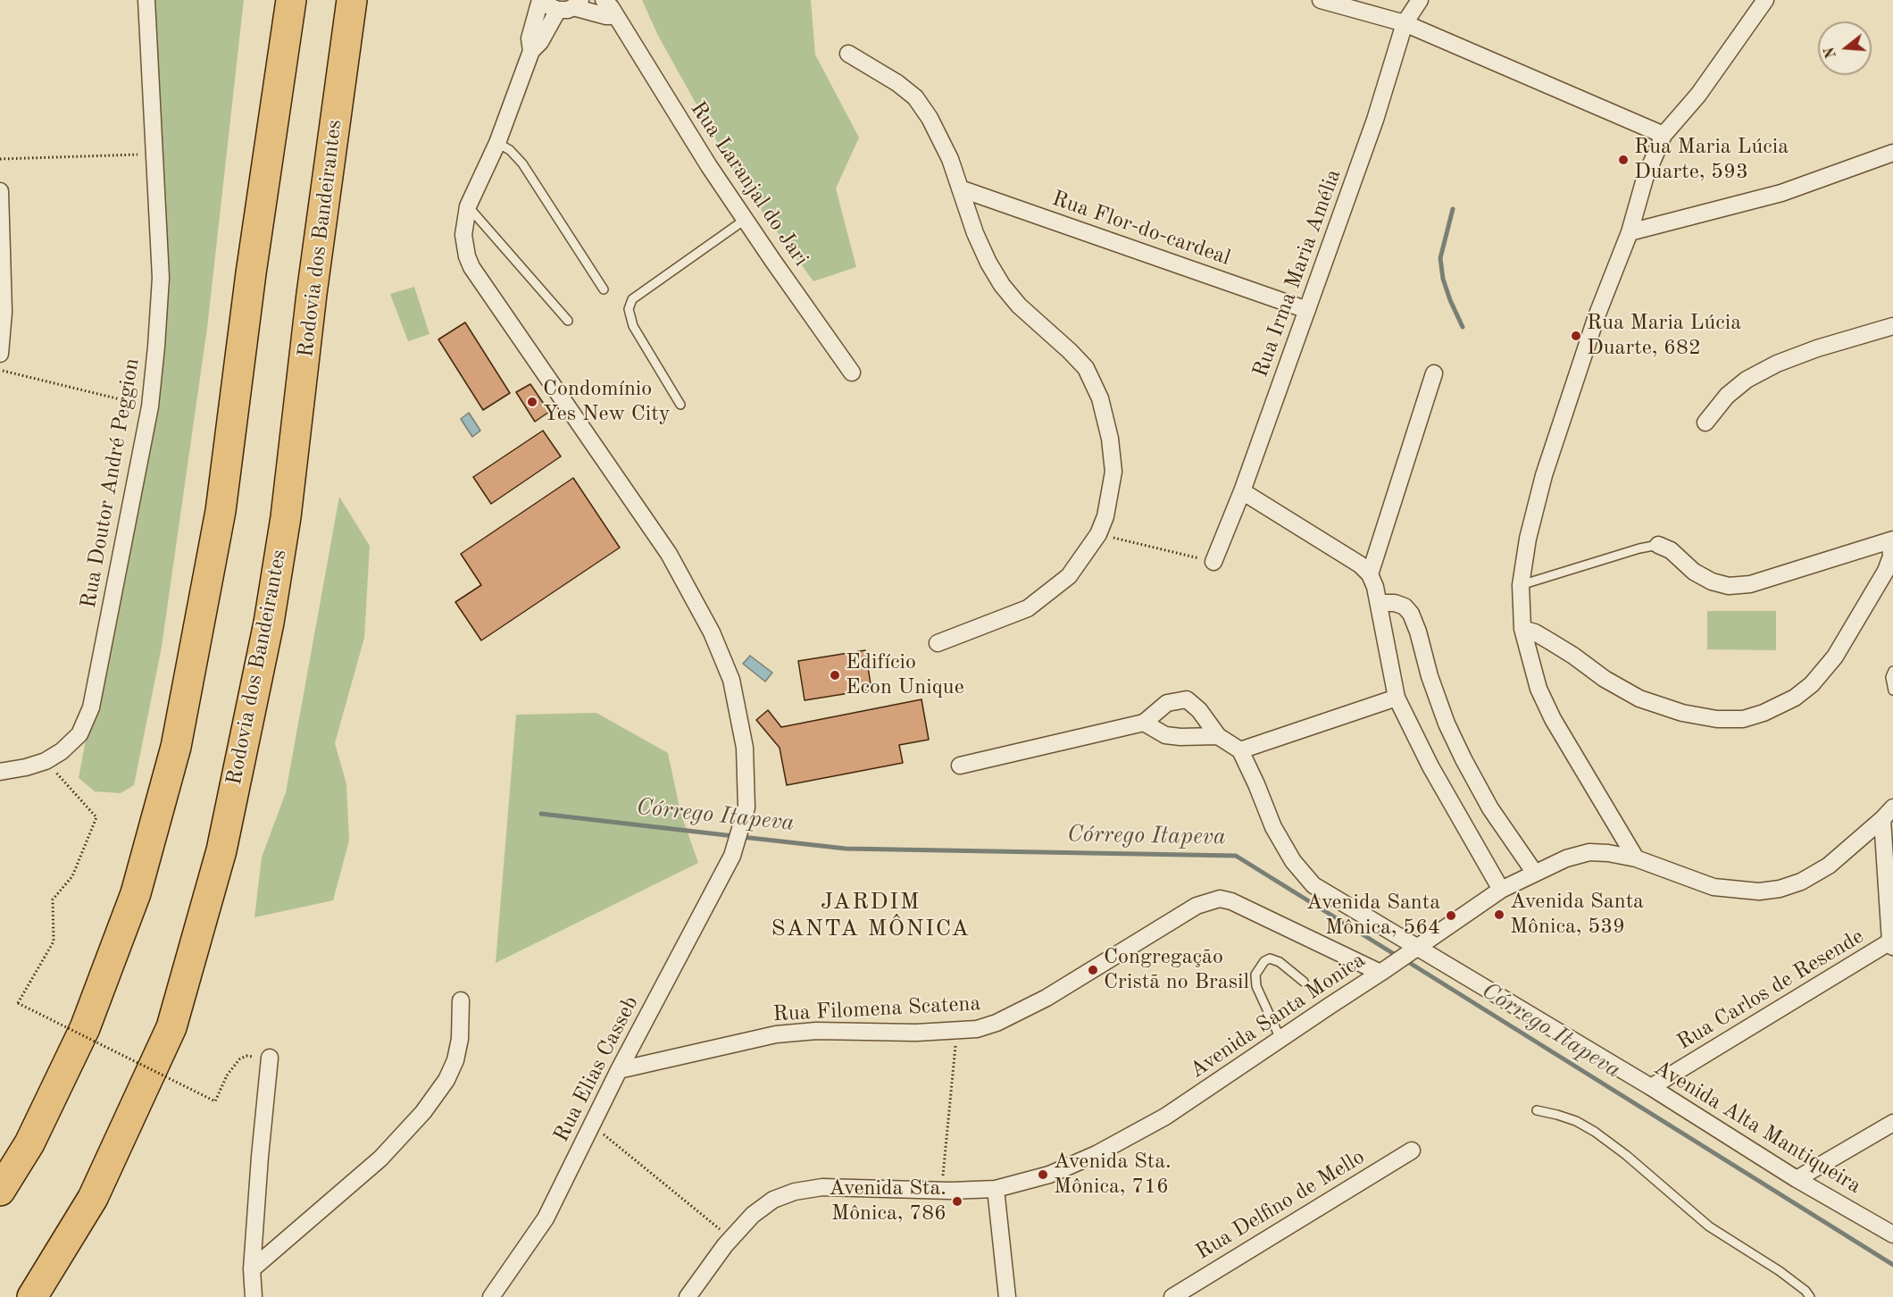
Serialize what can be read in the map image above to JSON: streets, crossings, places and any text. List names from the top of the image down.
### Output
{
  "streets": {
    "highway": ["Rodovia dos Bandeirantes"],
    "street": [
      "Rua Laranjal do Jari",
      "Rua Flor-do-cardeal",
      "Rua Irma Maria Amélia",
      "Rua Doutor André Peggion",
      "Rua Carlos de Resende",
      "Rua Filomena Scatena",
      "Avenida Santa Monica",
      "Rua Elias Casseb",
      "Avenida Alta Mantiqueira",
      "Rua Delfino de Mello"
    ]
  },
  "crossings": [
    ["Rua Flor-do-cardeal", "Rua Irma Maria Amélia"],
    ["Rua Carlos de Resende", "Avenida Santa Monica"],
    ["Rua Carlos de Resende", "Avenida Alta Mantiqueira"],
    ["Rua Filomena Scatena", "Avenida Santa Monica"],
    ["Rua Filomena Scatena", "Rua Elias Casseb"],
    ["Avenida Santa Monica", "Avenida Alta Mantiqueira"]
  ],
  "districts": ["JARDIM SANTA MÔNICA"],
  "water": ["Córrego Itapeva"],
  "places": [
    "Rua Maria Lúcia Duarte, 593",
    "Rua Maria Lúcia Duarte, 682",
    "Condomínio Yes New City",
    "Edifício Econ Unique",
    "Avenida Santa Mônica, 539",
    "Avenida Santa Mônica, 564",
    "Congregação Cristã no Brasil",
    "Avenida Sta. Mônica, 716",
    "Avenida Sta. Mônica, 786"
  ],
  "north": "left"
}
